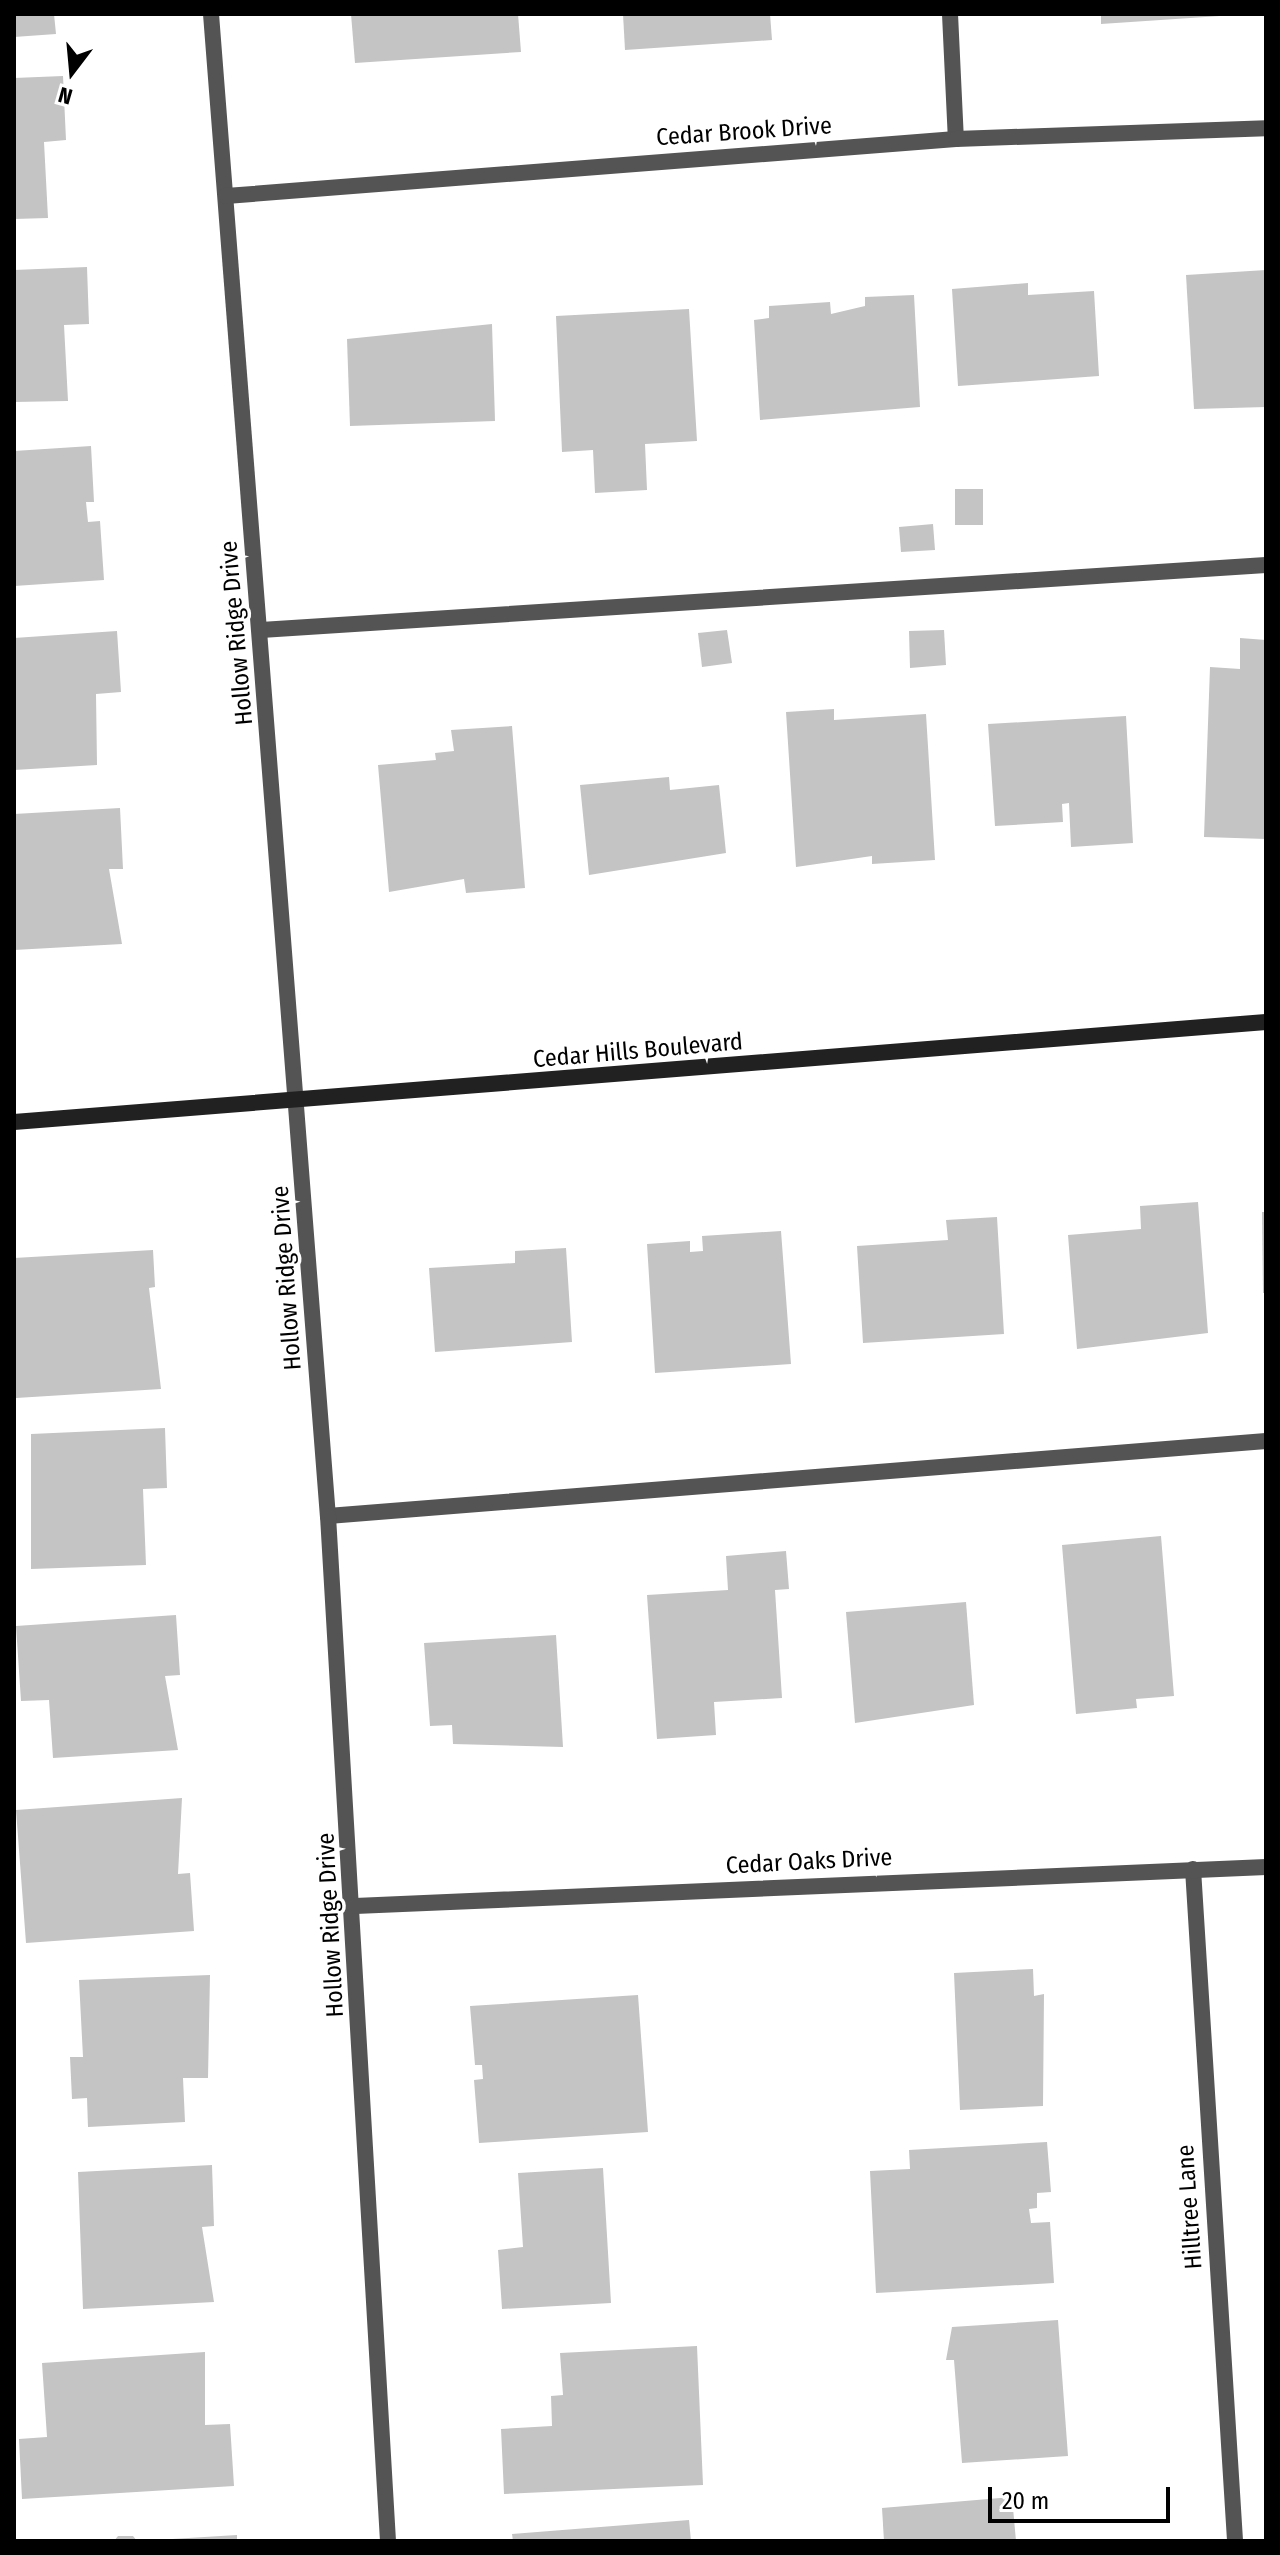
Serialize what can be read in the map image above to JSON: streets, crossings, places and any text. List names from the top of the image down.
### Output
{
  "streets": {
    "street": [
      "Cedar Brook Drive",
      "Hollow Ridge Drive",
      "Cedar Hills Boulevard",
      "Cedar Oaks Drive",
      "Hilltree Lane"
    ]
  },
  "crossings": [
    ["Cedar Brook Drive", "Hollow Ridge Drive"],
    ["Hollow Ridge Drive", "Cedar Hills Boulevard"],
    ["Hollow Ridge Drive", "Cedar Oaks Drive"],
    ["Cedar Oaks Drive", "Hilltree Lane"]
  ],
  "scale_bar": "20 m",
  "north": "bottom"
}
